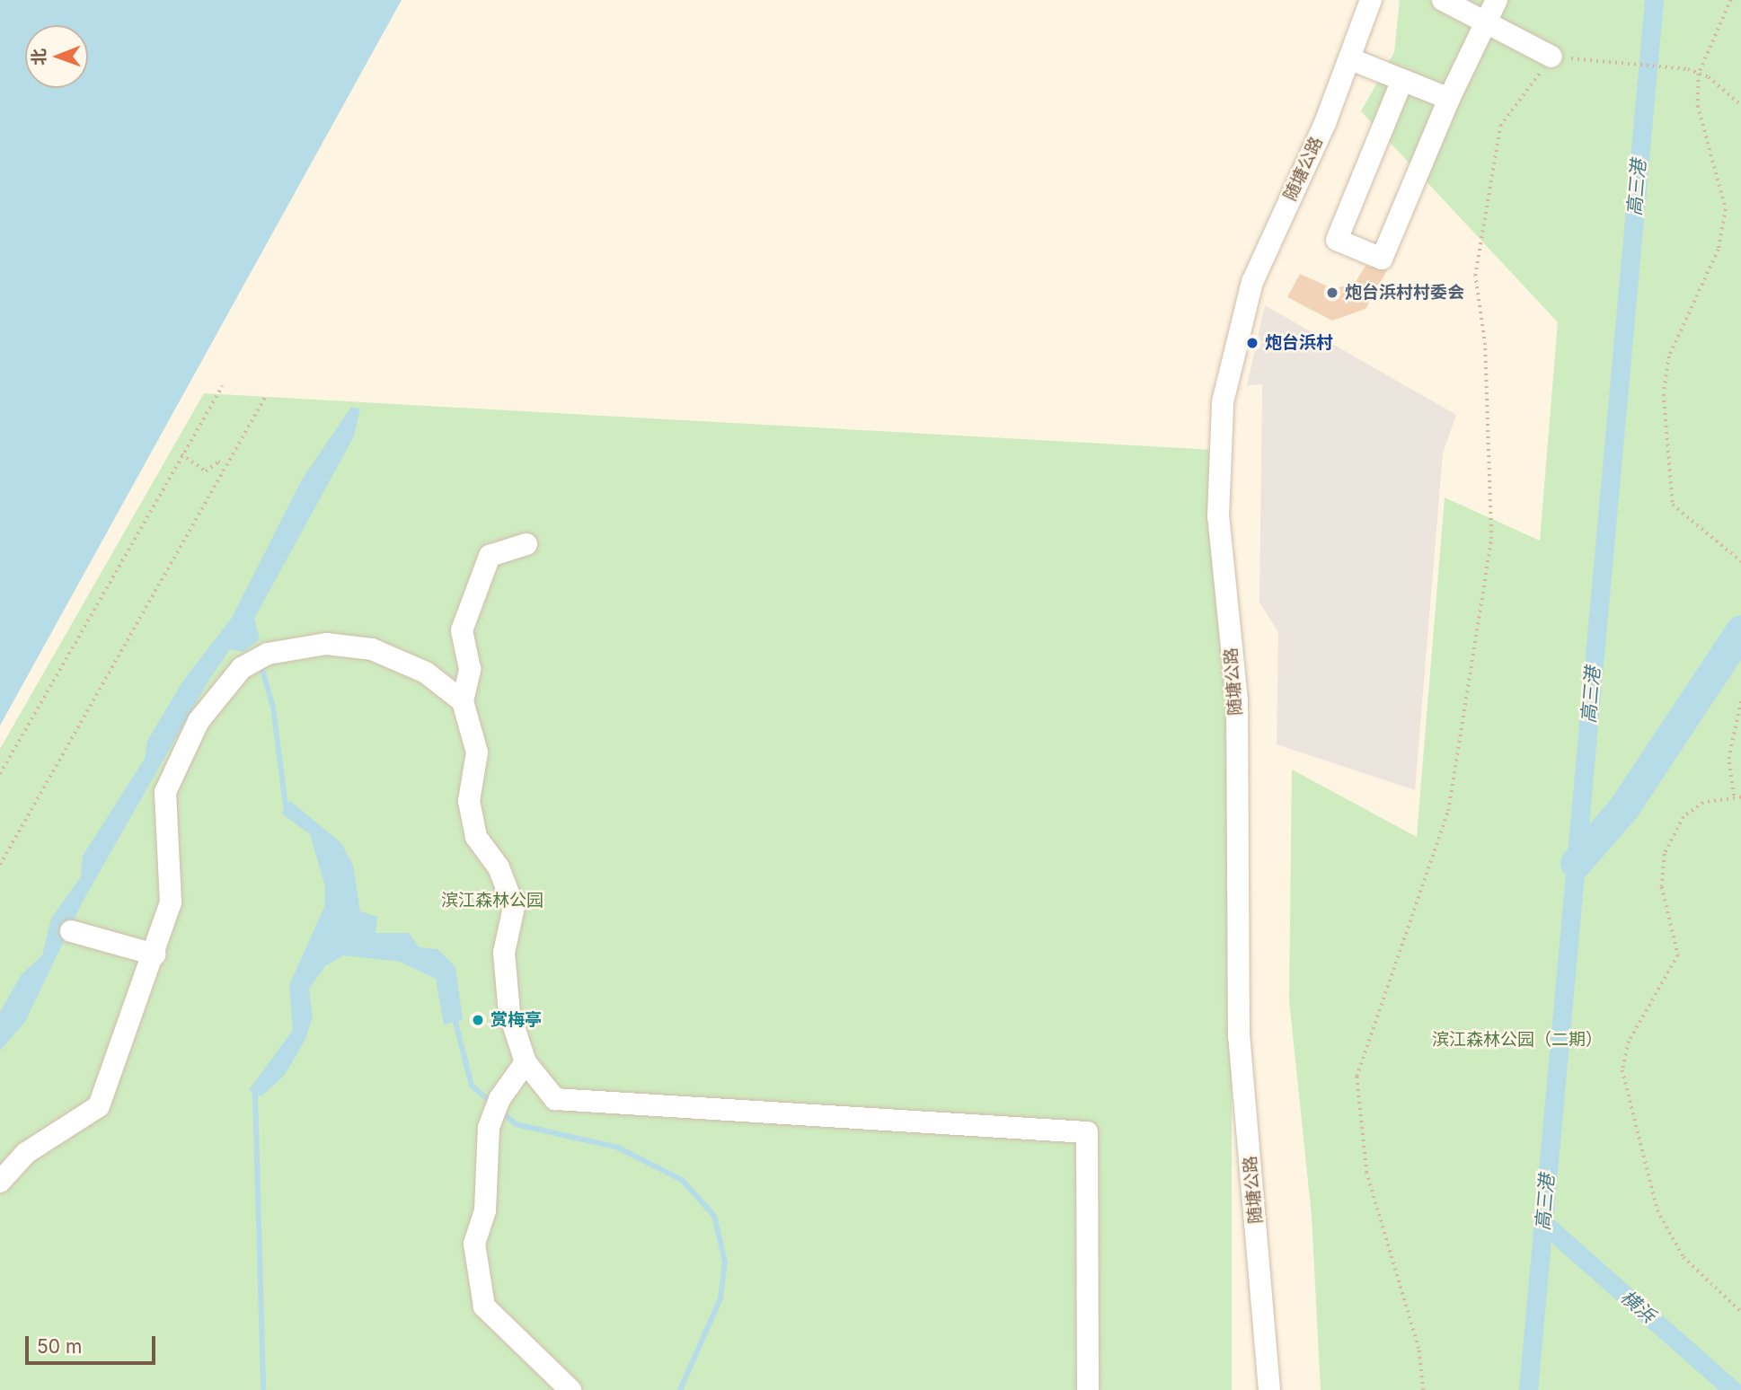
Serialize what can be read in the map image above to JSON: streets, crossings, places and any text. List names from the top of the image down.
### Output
{
  "streets": {
    "street": ["随塘公路"]
  },
  "water": ["高三港", "横浜"],
  "parks": ["滨江森林公园", "滨江森林公园（二期）"],
  "places": ["炮台浜村村委会", "炮台浜村", "赏梅亭"],
  "scale_bar": "50 m",
  "north": "left"
}
